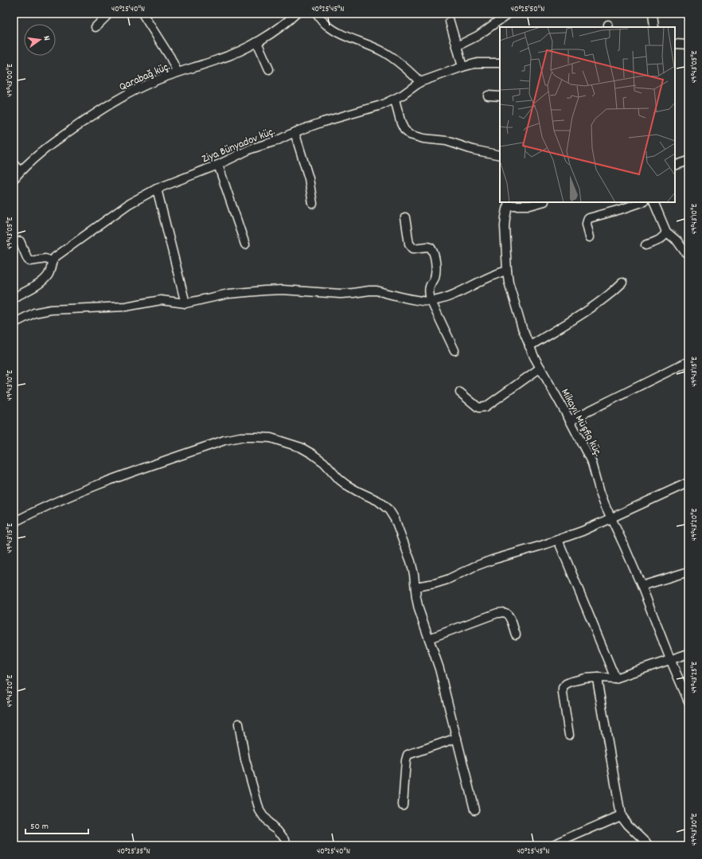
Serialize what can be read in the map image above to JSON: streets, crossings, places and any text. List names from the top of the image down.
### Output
{
  "streets": {
    "street": ["Qarabağ küç.", "Ziya Bünyadov küç.", "Mikayıl Müşfiq küç."]
  },
  "scale_bar": "50 m",
  "north": "right",
  "coordinates": [
    "40°25'40\"N",
    "40°25'45\"N",
    "40°25'50\"N",
    "49°43'05\"E",
    "49°43'00\"E",
    "49°43'10\"E",
    "49°43'15\"E",
    "49°43'20\"E",
    "49°43'25\"E",
    "49°43'30\"E",
    "40°25'35\"N"
  ]
}
